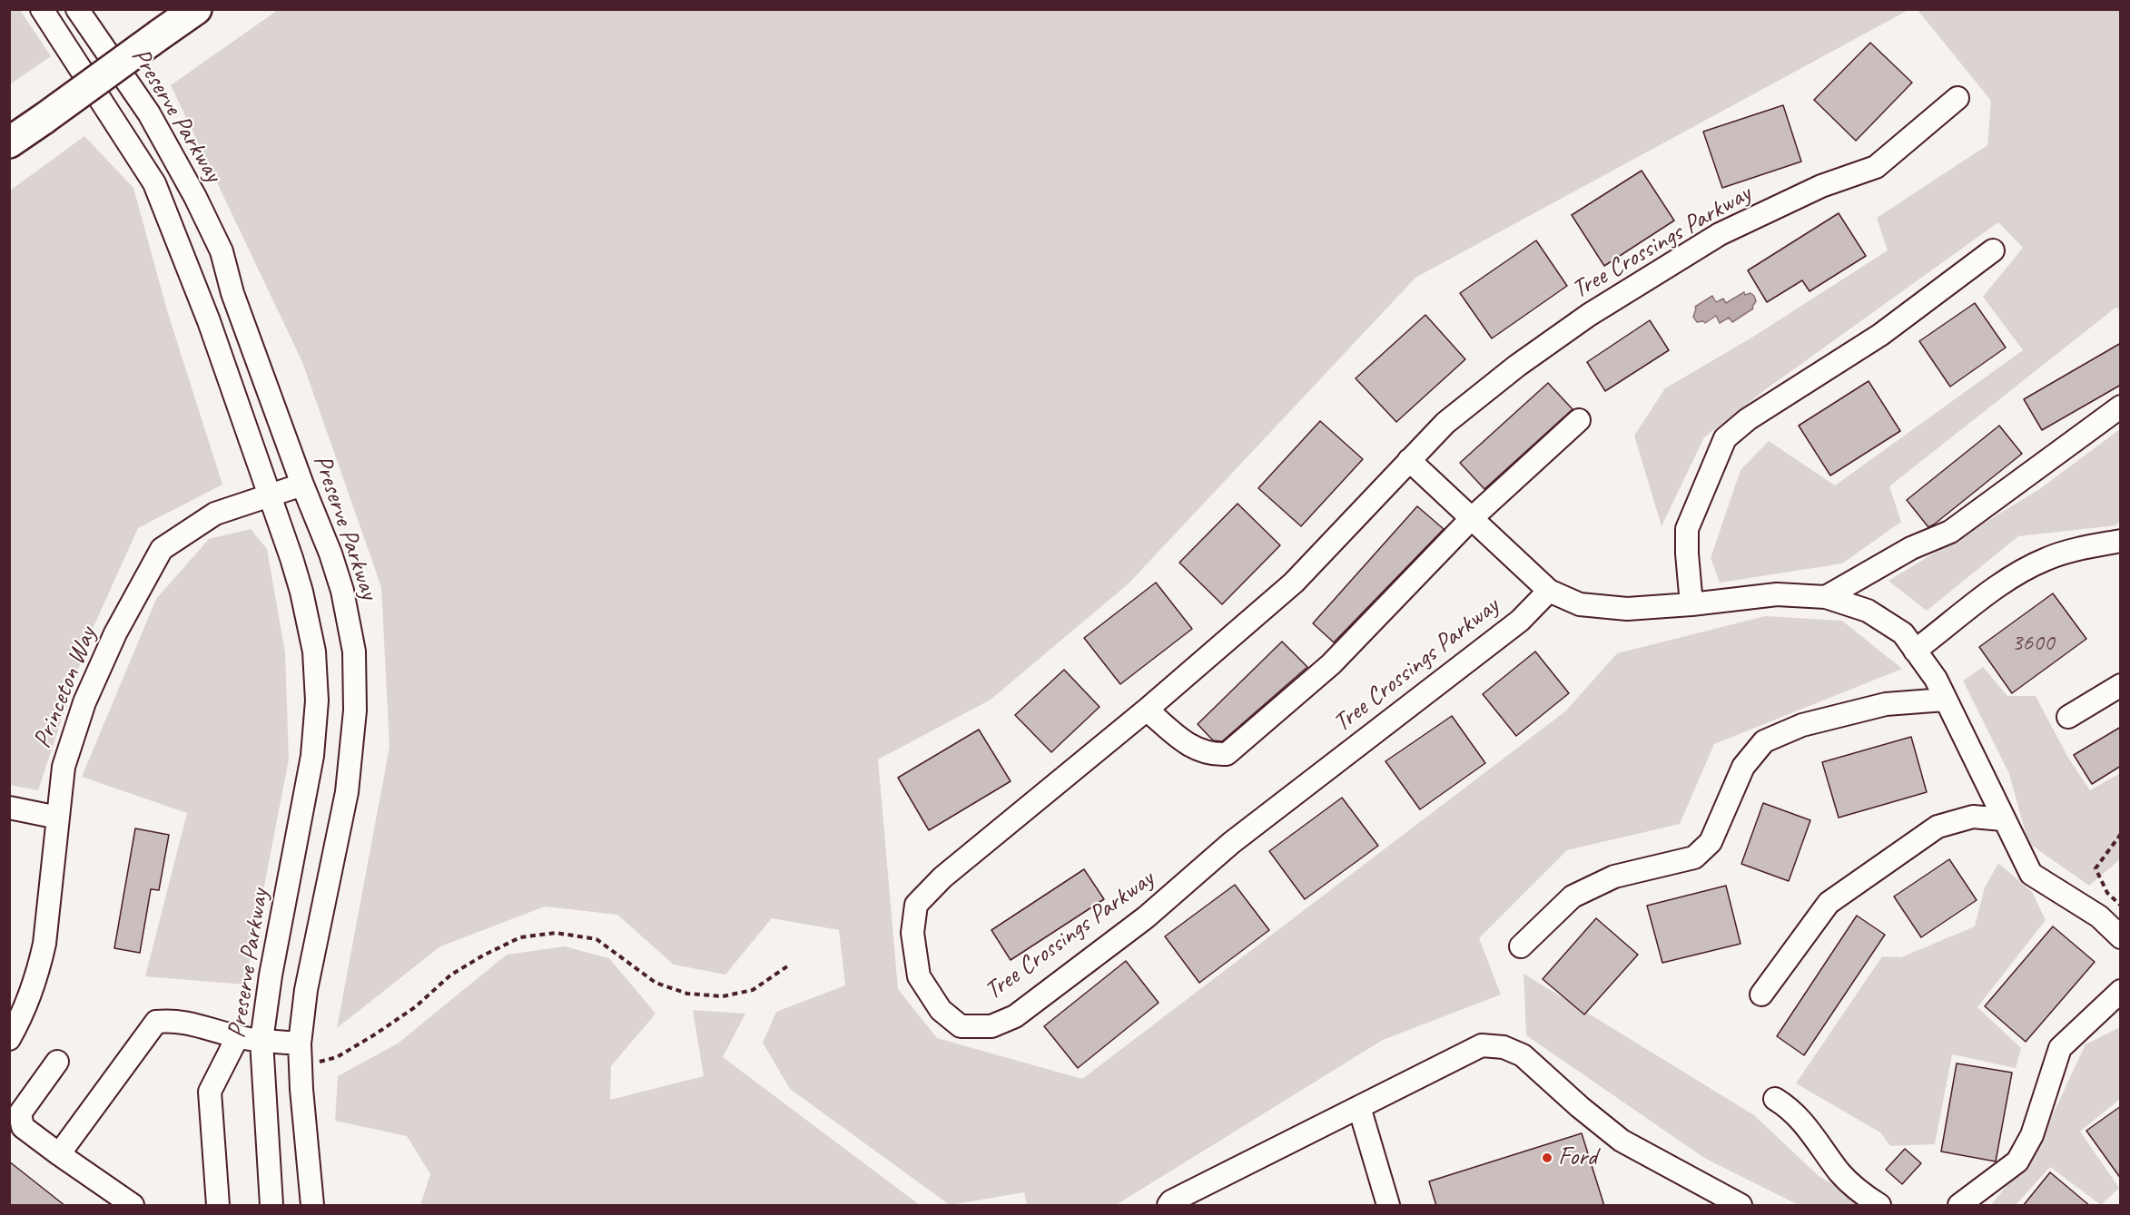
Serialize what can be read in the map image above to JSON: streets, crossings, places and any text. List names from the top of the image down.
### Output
{
  "streets": {
    "street": ["Preserve Parkway", "Tree Crossings Parkway", "Princeton Way"]
  },
  "crossings": [
    ["Preserve Parkway", "Princeton Way"]
  ],
  "places": ["Ford"],
  "house_numbers": ["3600"]
}
